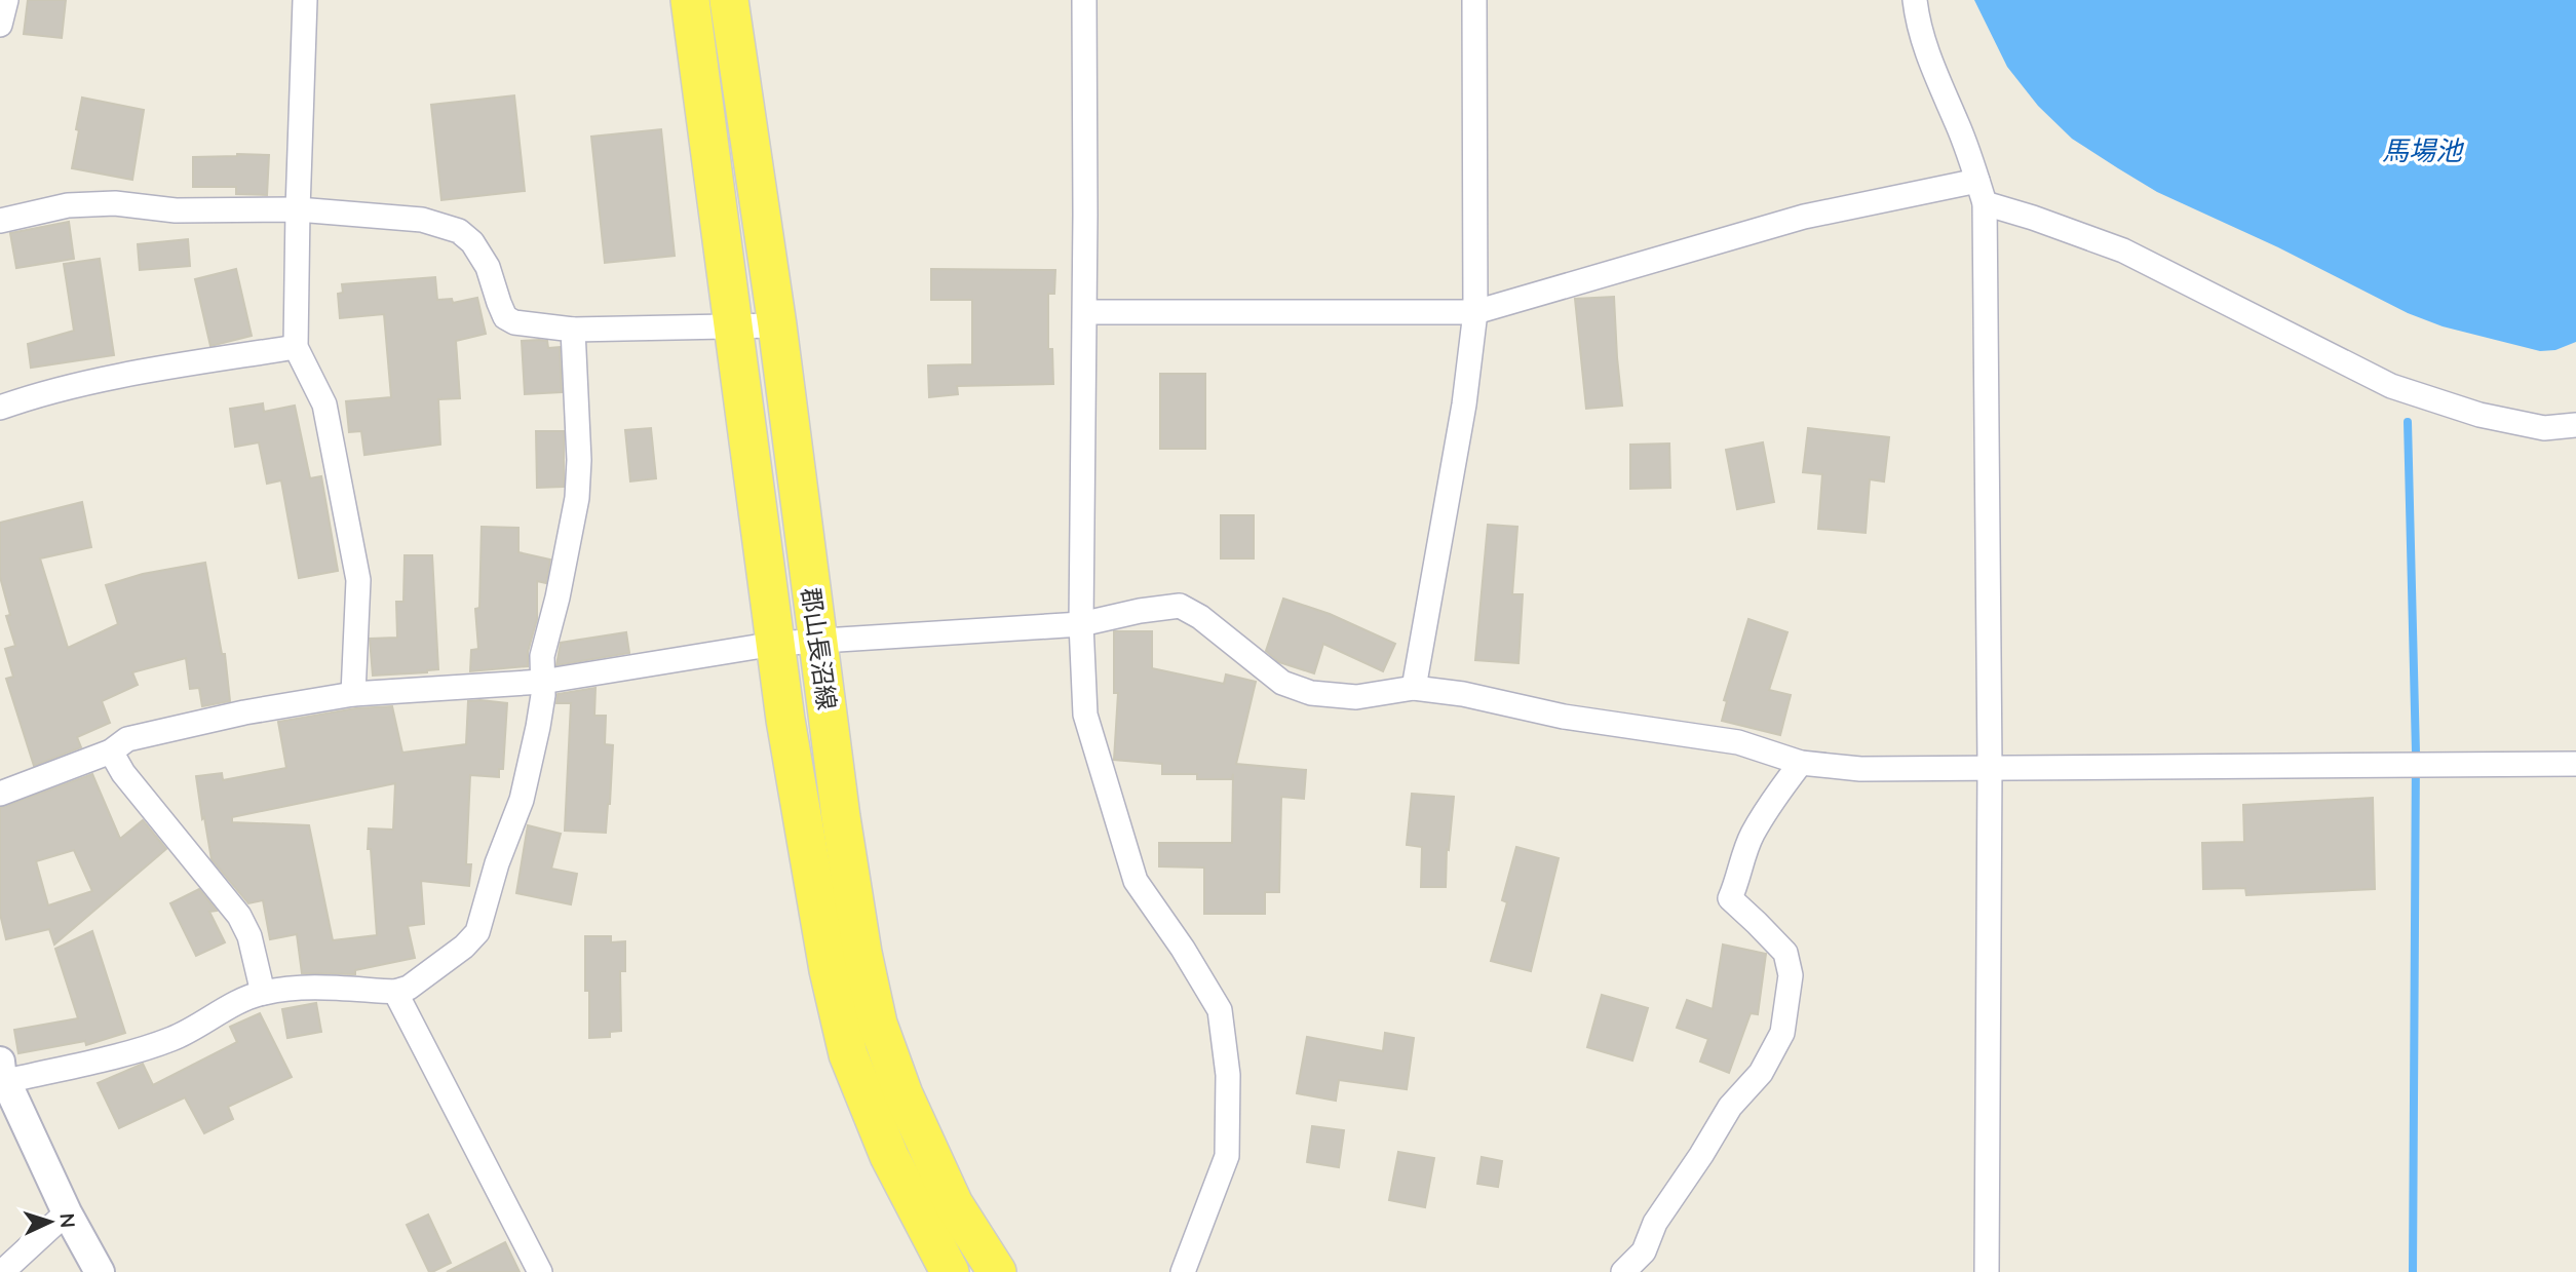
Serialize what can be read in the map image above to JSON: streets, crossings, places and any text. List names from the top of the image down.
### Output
{
  "streets": {
    "main road": ["郡山長沼線"]
  },
  "water": ["馬場池"],
  "north": "right"
}
